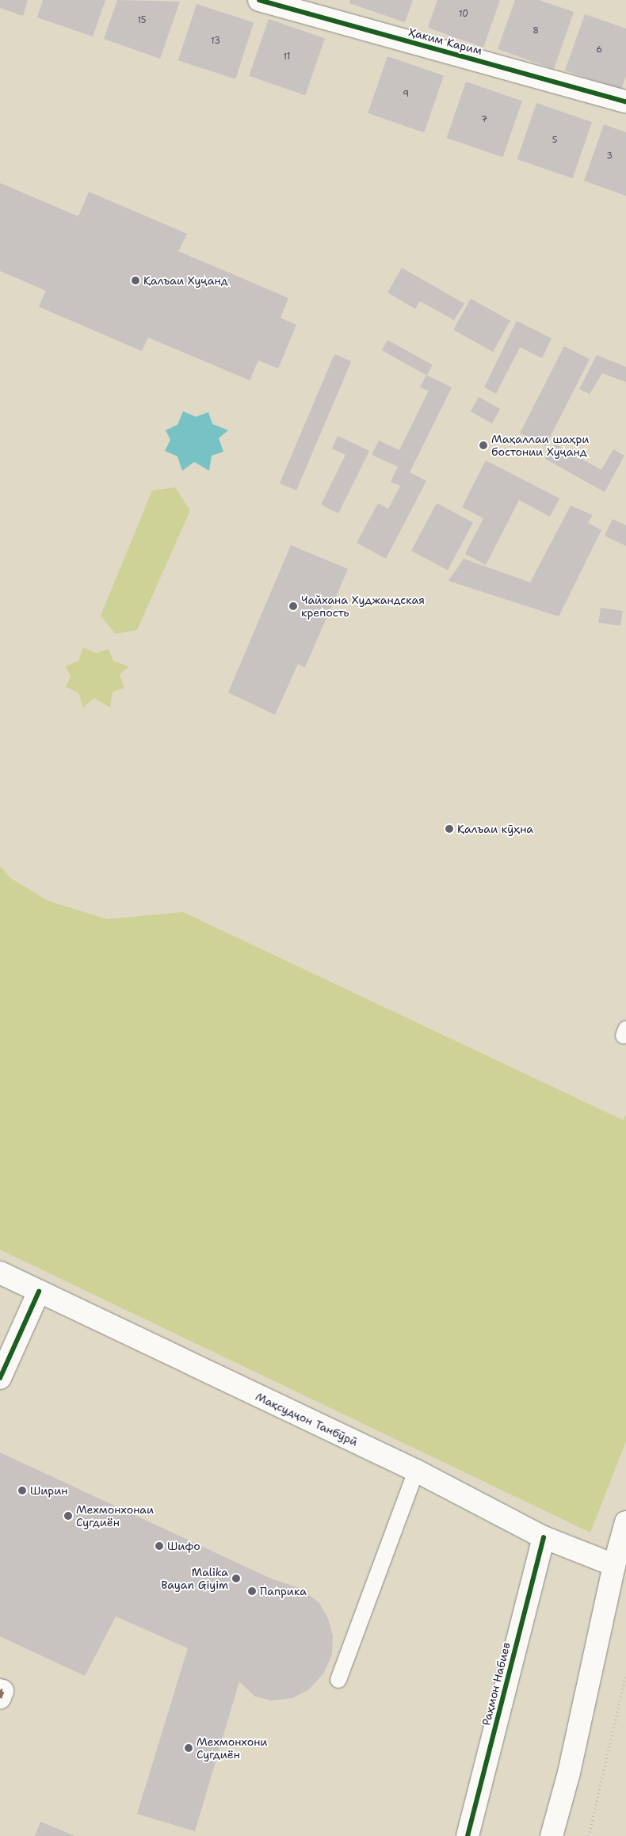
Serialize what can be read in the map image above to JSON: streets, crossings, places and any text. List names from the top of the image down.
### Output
{
  "streets": {
    "main road": ["Ҳаким Карим", "Мақсудҷон Танбӯрӣ", "Раҳмон Набиев"]
  },
  "crossings": [
    ["Мақсудҷон Танбӯрӣ", "Раҳмон Набиев"]
  ],
  "places": [
    "Қалъаи Хуҷанд",
    "Маҳаллаи шаҳри бостонии Хуҷанд",
    "Чайхана Худжандская крепость",
    "Қалъаи кӯҳна",
    "Ширин",
    "Мехмонхонаи Сугдиён",
    "Шифо",
    "Malika Bayan Giyim",
    "Паприка",
    "Мехмонхони Сугдиён"
  ],
  "house_numbers": [
    "10",
    "15",
    "8",
    "13",
    "6",
    "11",
    "9",
    "7",
    "5",
    "3"
  ]
}
